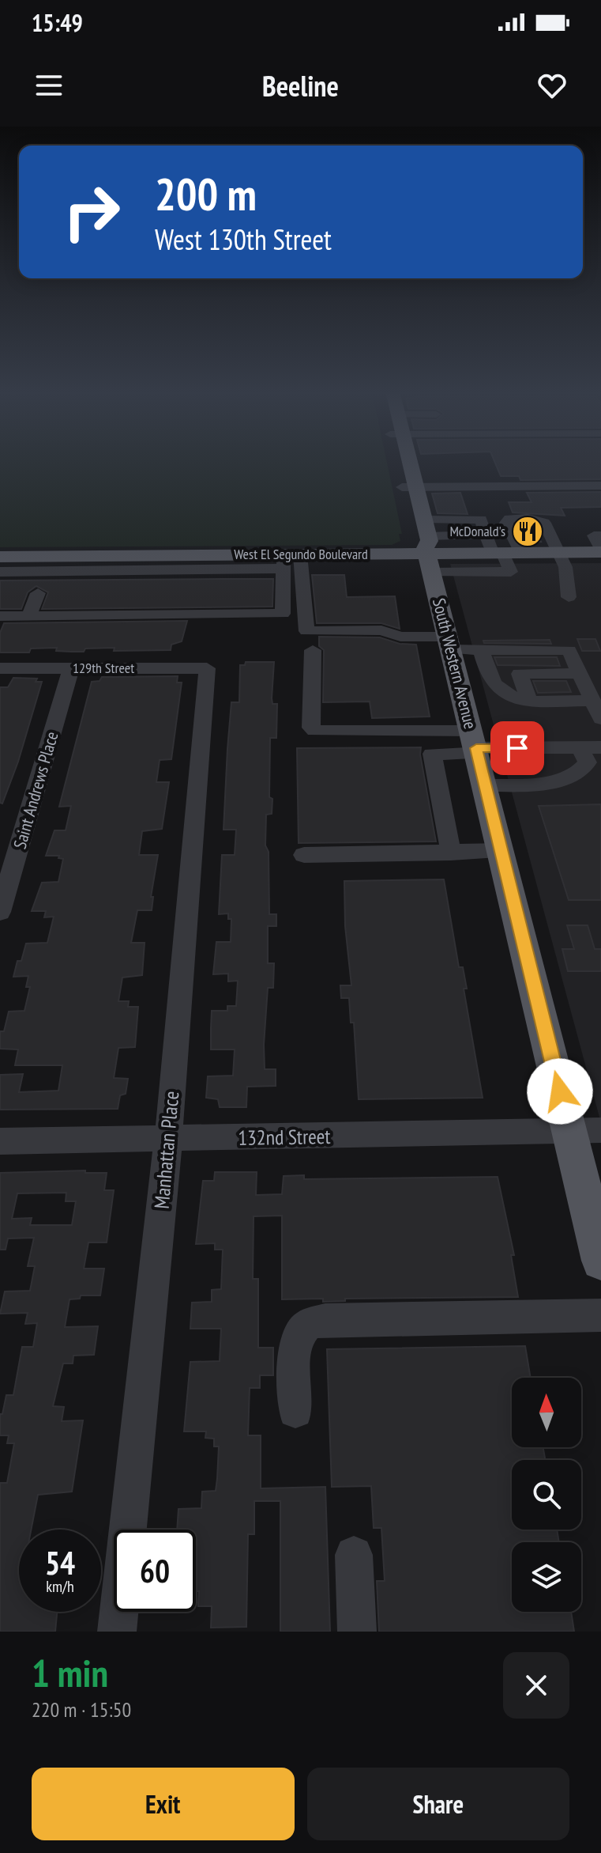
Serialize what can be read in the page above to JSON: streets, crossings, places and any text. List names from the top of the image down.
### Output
{
  "streets": {
    "main road": ["West El Segundo Boulevard", "South Western Avenue"],
    "street": [
      "129th Street",
      "Saint Andrews Place",
      "132nd Street",
      "Manhattan Place"
    ]
  },
  "crossings": [
    ["West El Segundo Boulevard", "South Western Avenue"],
    ["South Western Avenue", "132nd Street"],
    ["129th Street", "Saint Andrews Place"],
    ["129th Street", "Manhattan Place"],
    ["132nd Street", "Manhattan Place"]
  ],
  "places": {
    "restaurant": ["McDonald's"]
  },
  "north": "top",
  "page": {
    "status": "15:49",
    "header": "Beeline",
    "turn": ["200 m", "West 130th Street"],
    "speed": "54 km/h",
    "limit": "60",
    "heading": ["1 min", "220 m · 15:50"],
    "buttons": ["Exit", "Share"]
  }
}
